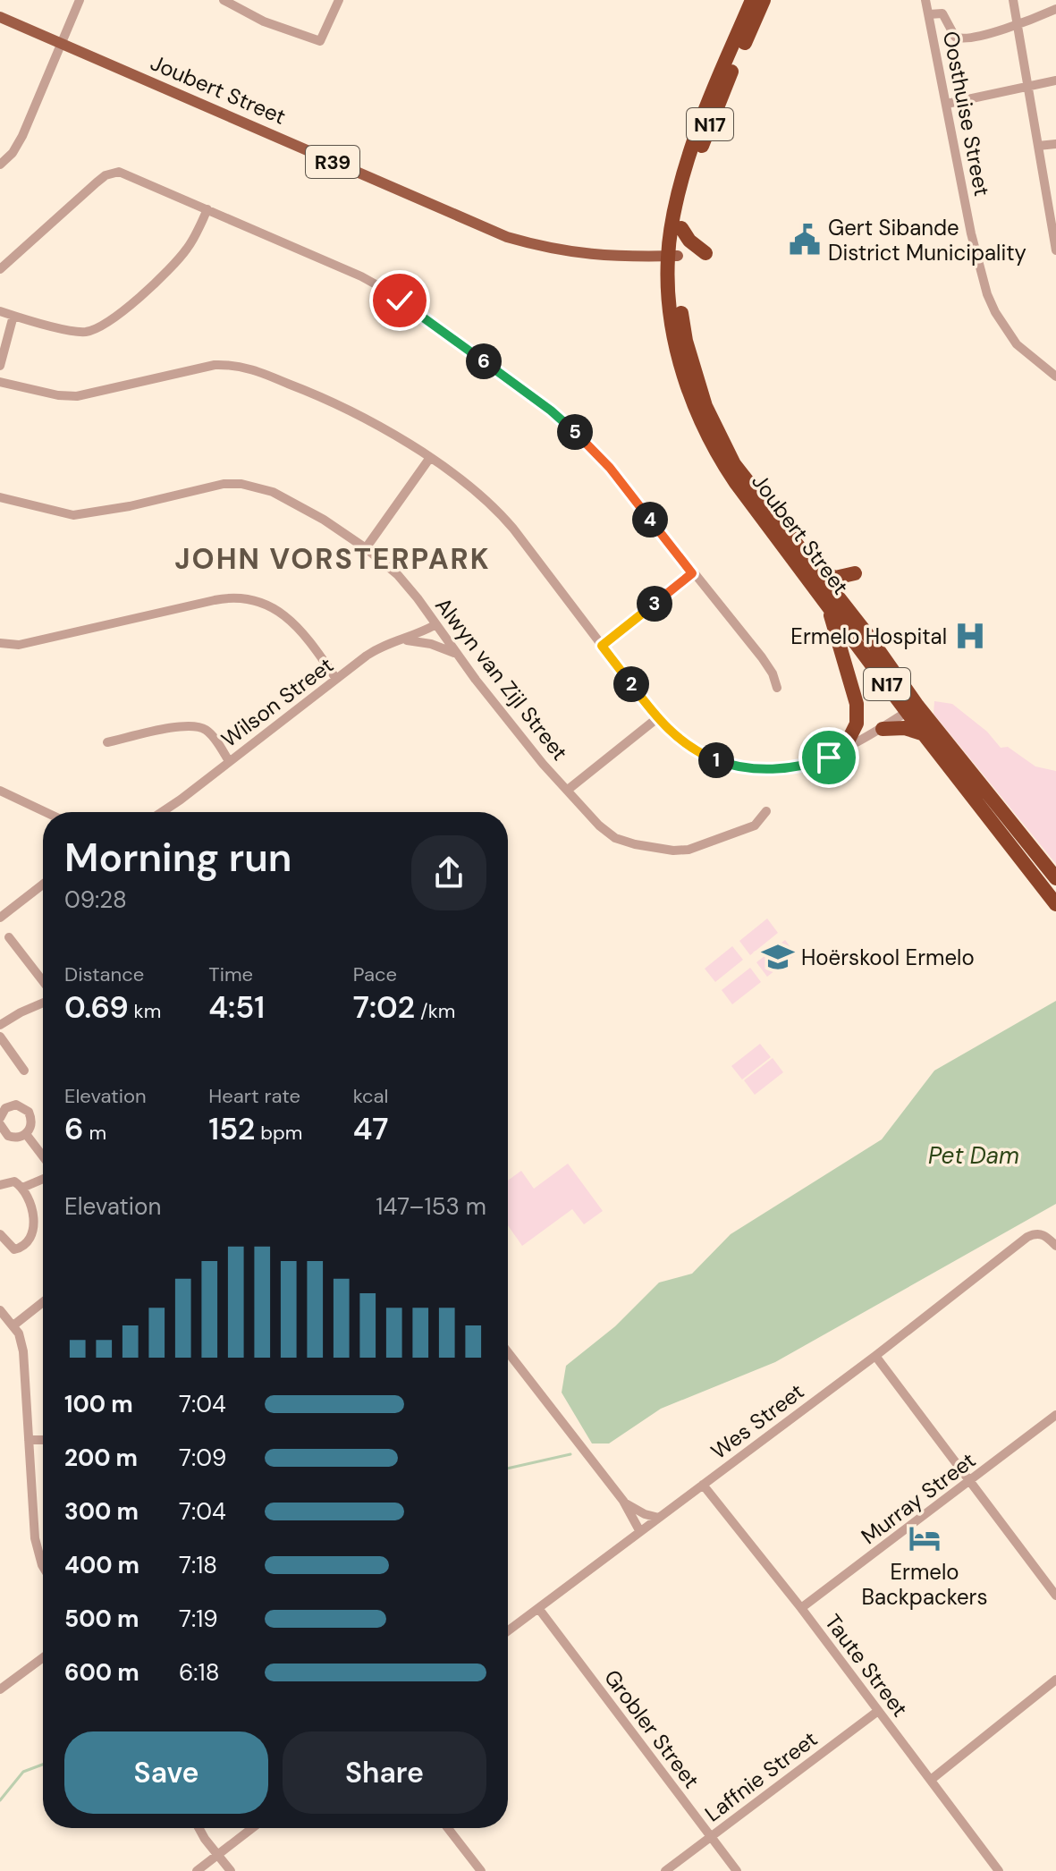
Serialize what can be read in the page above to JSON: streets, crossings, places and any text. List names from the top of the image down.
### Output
{
  "streets": {
    "highway": ["Joubert Street", "N17"],
    "main road": ["R39"],
    "street": [
      "Oosthuise Street",
      "Alwyn van Zijl Street",
      "Wilson Street",
      "Wes Street",
      "Murray Street",
      "Taute Street",
      "Grobler Street",
      "Laffnie Street"
    ]
  },
  "crossings": [
    ["Joubert Street", "N17"],
    ["Alwyn van Zijl Street", "Wilson Street"],
    ["Wes Street", "Taute Street"],
    ["Wes Street", "Grobler Street"],
    ["Murray Street", "Taute Street"],
    ["Taute Street", "Laffnie Street"],
    ["Grobler Street", "Laffnie Street"]
  ],
  "districts": ["JOHN VORSTERPARK"],
  "water": ["Pet Dam"],
  "places": {
    "public building": ["Gert Sibande District Municipality"],
    "hospital": ["Ermelo Hospital"],
    "school or university": ["Hoërskool Ermelo"],
    "hotel": ["Ermelo Backpackers"]
  },
  "page": {
    "pins": [
      "6",
      "5",
      "4",
      "3",
      "2",
      "1"
    ],
    "heading": ["Morning run", "09:28"],
    "stats": [
      ["Distance", "0.69 km"],
      ["Time", "4:51"],
      ["Pace", "7:02 /km"],
      ["Elevation", "6 m"],
      ["Heart rate", "152 bpm"],
      ["kcal", "47"]
    ],
    "chart": ["Elevation", "147–153 m"],
    "list": [
      {
        "name": "100 m",
        "note": "7:04"
      },
      {
        "name": "200 m",
        "note": "7:09"
      },
      {
        "name": "300 m",
        "note": "7:04"
      },
      {
        "name": "400 m",
        "note": "7:18"
      },
      {
        "name": "500 m",
        "note": "7:19"
      },
      {
        "name": "600 m",
        "note": "6:18"
      }
    ],
    "buttons": ["Save", "Share"]
  }
}
